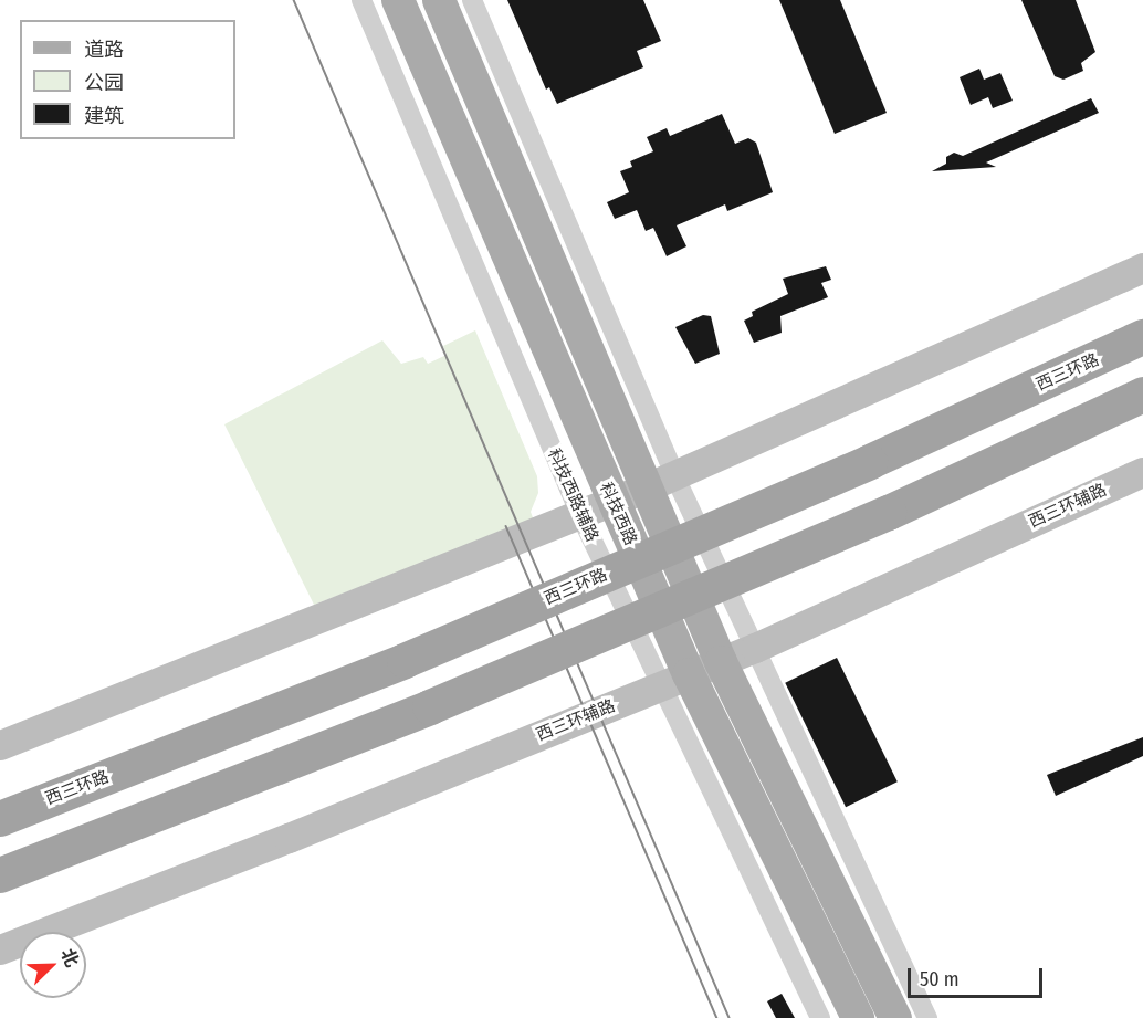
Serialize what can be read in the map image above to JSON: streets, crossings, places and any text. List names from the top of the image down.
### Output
{
  "streets": {
    "highway": ["西三环路"],
    "main road": ["西三环辅路", "科技西路"],
    "street": ["科技西路辅路"]
  },
  "crossings": [
    ["科技西路辅路", "西三环辅路"],
    ["科技西路辅路", "科技西路"],
    ["西三环辅路", "科技西路"]
  ],
  "legend": ["道路", "公园", "建筑"],
  "scale_bar": "50 m",
  "north": "top right"
}
